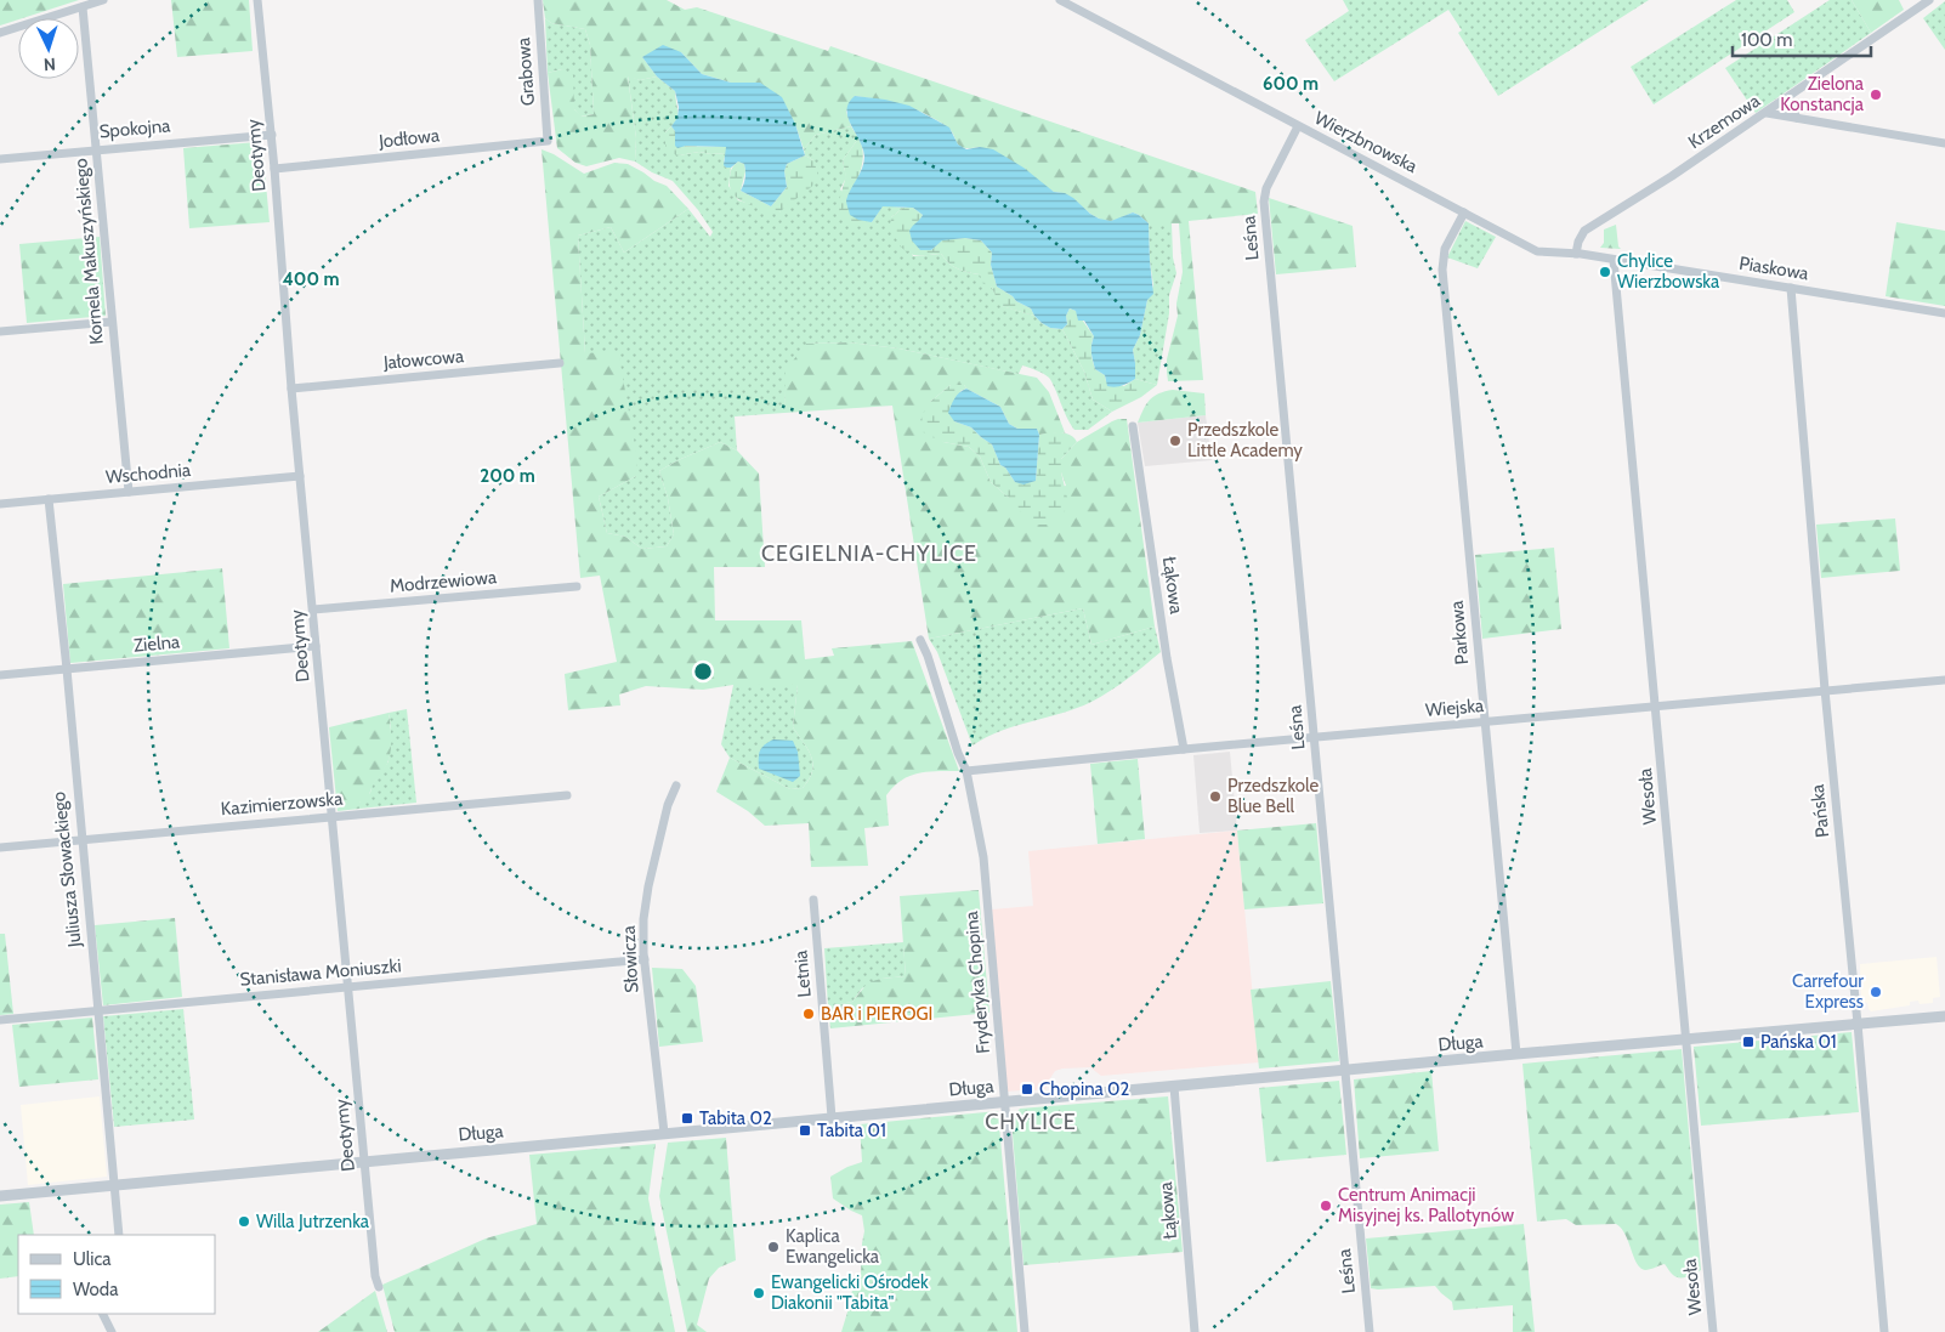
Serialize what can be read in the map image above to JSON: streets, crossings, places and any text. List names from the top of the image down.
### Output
{
  "streets": {
    "street": [
      "Grabowa",
      "Krzemowa",
      "Spokojna",
      "Jodłowa",
      "Wierzbnowska",
      "Deotymy",
      "Leśna",
      "Kornela Makuszyńskiego",
      "Piaskowa",
      "Jałowcowa",
      "Wschodnia",
      "Modrzewiowa",
      "Łąkowa",
      "Parkowa",
      "Zielna",
      "Wiejska",
      "Wesoła",
      "Kazimierzowska",
      "Pańska",
      "Juliusza Słowackiego",
      "Słowicza",
      "Stanisława Moniuszki",
      "Letnia",
      "Fryderyka Chopina",
      "Długa"
    ]
  },
  "crossings": [
    ["Grabowa", "Jodłowa"],
    ["Krzemowa", "Piaskowa"],
    ["Spokojna", "Deotymy"],
    ["Spokojna", "Kornela Makuszyńskiego"],
    ["Jodłowa", "Deotymy"],
    ["Wierzbnowska", "Leśna"],
    ["Wierzbnowska", "Piaskowa"],
    ["Wierzbnowska", "Parkowa"],
    ["Deotymy", "Jałowcowa"],
    ["Deotymy", "Wschodnia"],
    ["Deotymy", "Modrzewiowa"],
    ["Deotymy", "Zielna"],
    ["Deotymy", "Kazimierzowska"],
    ["Deotymy", "Stanisława Moniuszki"],
    ["Deotymy", "Długa"],
    ["Leśna", "Wiejska"],
    ["Leśna", "Długa"],
    ["Kornela Makuszyńskiego", "Wschodnia"],
    ["Piaskowa", "Wesoła"],
    ["Piaskowa", "Pańska"],
    ["Wschodnia", "Juliusza Słowackiego"],
    ["Łąkowa", "Wiejska"],
    ["Łąkowa", "Długa"],
    ["Parkowa", "Wiejska"],
    ["Parkowa", "Długa"],
    ["Zielna", "Juliusza Słowackiego"],
    ["Wiejska", "Wesoła"],
    ["Wiejska", "Pańska"],
    ["Wiejska", "Fryderyka Chopina"],
    ["Wesoła", "Długa"],
    ["Kazimierzowska", "Juliusza Słowackiego"],
    ["Pańska", "Długa"],
    ["Juliusza Słowackiego", "Stanisława Moniuszki"],
    ["Juliusza Słowackiego", "Długa"],
    ["Słowicza", "Stanisława Moniuszki"],
    ["Słowicza", "Długa"],
    ["Letnia", "Długa"],
    ["Fryderyka Chopina", "Długa"]
  ],
  "districts": ["CEGIELNIA-CHYLICE", "CHYLICE"],
  "places": {
    "other": [
      "Zielona Konstancja",
      "Chylice Wierzbowska",
      "Przedszkole Little Academy",
      "Przedszkole Blue Bell",
      "Carrefour Express",
      "BAR i PIEROGI",
      "Centrum Animacji Misyjnej ks. Pallotynów",
      "Willa Jutrzenka",
      "Kaplica Ewangelicka",
      "Ewangelicki Ośrodek Diakonii \"Tabita\""
    ],
    "transit": [
      "Pańska 01",
      "Chopina 02",
      "Tabita 02",
      "Tabita 01"
    ]
  },
  "legend": ["Ulica", "Woda"],
  "scale_bar": "100 m",
  "north": "bottom",
  "rings": ["600 m", "400 m", "200 m"]
}
